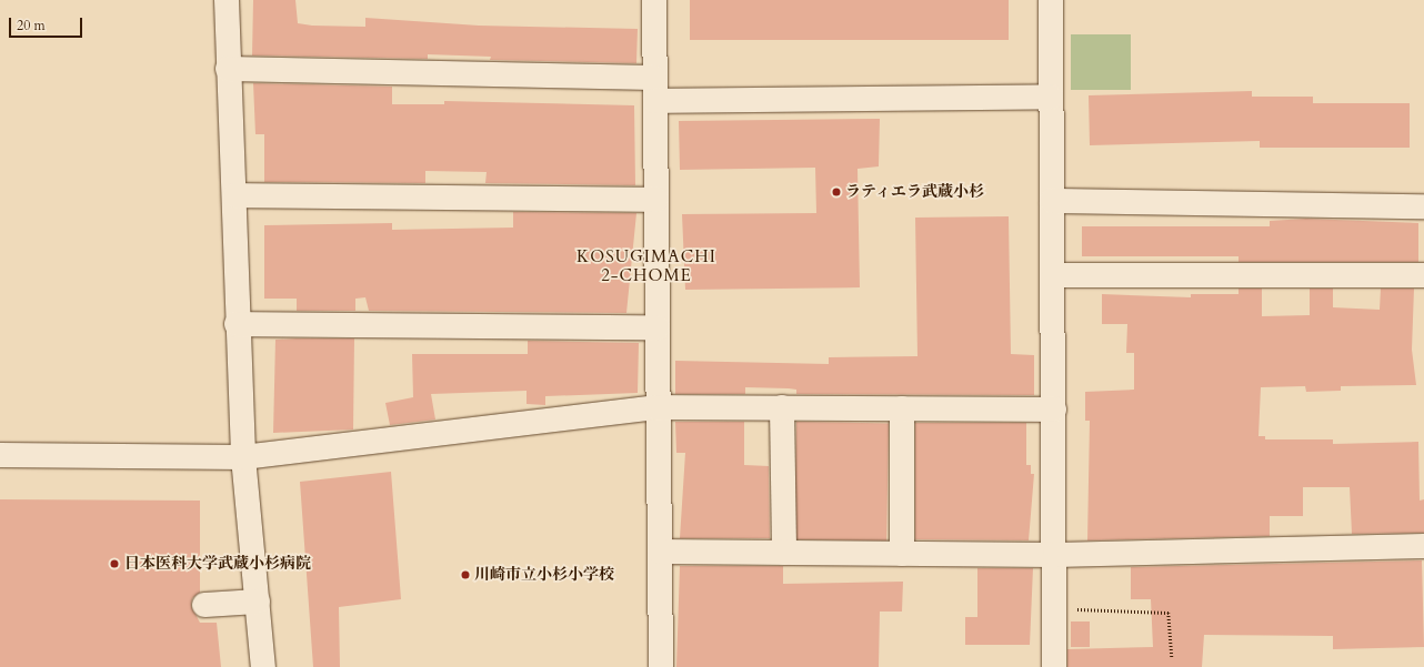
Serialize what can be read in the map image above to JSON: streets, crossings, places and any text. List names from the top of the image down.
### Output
{
  "districts": ["KOSUGIMACHI 2-CHOME"],
  "places": ["ラティエラ武蔵小杉", "日本医科大学武蔵小杉病院", "川崎市立小杉小学校"],
  "scale_bar": "20 m"
}
